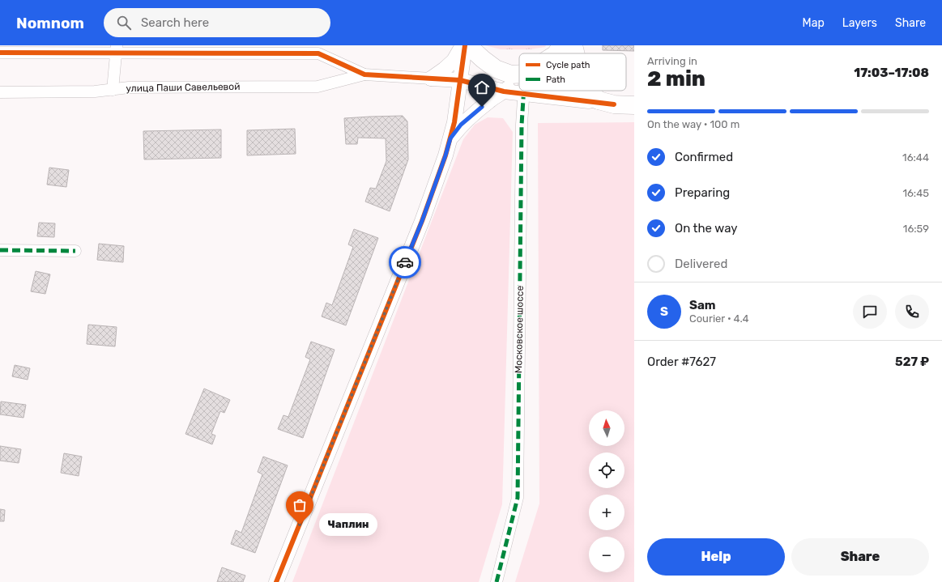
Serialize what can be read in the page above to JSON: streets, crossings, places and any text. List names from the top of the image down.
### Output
{
  "streets": {
    "street": ["улица Паши Савельевой", "Московское шоссе"]
  },
  "crossings": [
    ["улица Паши Савельевой", "Московское шоссе"]
  ],
  "places": ["Чаплин"],
  "legend": ["Cycle path", "Path"],
  "north": "top",
  "page": {
    "header": "Nomnom",
    "search": "Search here",
    "nav": ["Map", "Layers", "Share"],
    "heading": ["2 min", "Arriving in", "17:03–17:08"],
    "panel": [
      "Sam",
      "Courier · 4.4",
      "Order #7627",
      "527 ₽"
    ],
    "bar": "On the way · 100 m",
    "list": [
      ["Confirmed", "16:44"],
      ["Preparing", "16:45"],
      ["On the way", "16:59"],
      "Delivered"
    ],
    "round": "S",
    "map_buttons": ["+", "−"],
    "bubble": "Чаплин",
    "buttons": ["Help", "Share"]
  }
}
